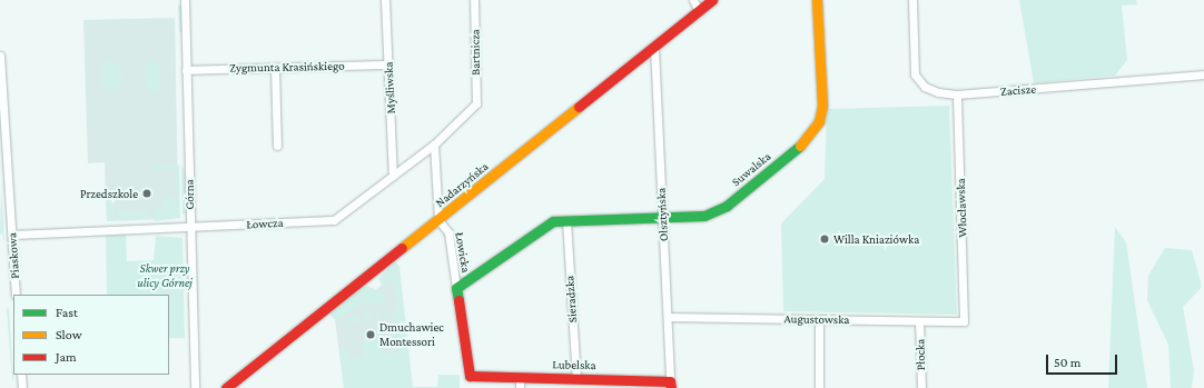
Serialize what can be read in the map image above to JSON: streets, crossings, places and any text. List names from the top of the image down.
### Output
{
  "streets": {
    "street": [
      "Bartnicza",
      "Zygmunta Krasińskiego",
      "Myśliwska",
      "Zacisze",
      "Suwalska",
      "Nadarzyńska",
      "Górna",
      "Włocławska",
      "Olsztyńska",
      "Łowcza",
      "Łowicka",
      "Piaskowa",
      "Sieradzka",
      "Augustowska",
      "Płocka",
      "Lubelska"
    ]
  },
  "crossings": [
    ["Bartnicza", "Łowcza"],
    ["Zygmunta Krasińskiego", "Myśliwska"],
    ["Zygmunta Krasińskiego", "Górna"],
    ["Myśliwska", "Łowcza"],
    ["Zacisze", "Włocławska"],
    ["Suwalska", "Olsztyńska"],
    ["Suwalska", "Łowicka"],
    ["Suwalska", "Sieradzka"],
    ["Nadarzyńska", "Olsztyńska"],
    ["Nadarzyńska", "Łowicka"],
    ["Górna", "Łowcza"],
    ["Włocławska", "Augustowska"],
    ["Olsztyńska", "Augustowska"],
    ["Olsztyńska", "Lubelska"],
    ["Łowcza", "Łowicka"],
    ["Łowcza", "Piaskowa"],
    ["Łowicka", "Sieradzka"],
    ["Łowicka", "Lubelska"],
    ["Sieradzka", "Lubelska"],
    ["Augustowska", "Płocka"]
  ],
  "parks": ["Skwer przy ulicy Górnej"],
  "places": ["Przedszkole", "Willa Kniaziówka", "Dmuchawiec Montessori"],
  "legend": ["Fast", "Slow", "Jam"],
  "scale_bar": "50 m"
}
